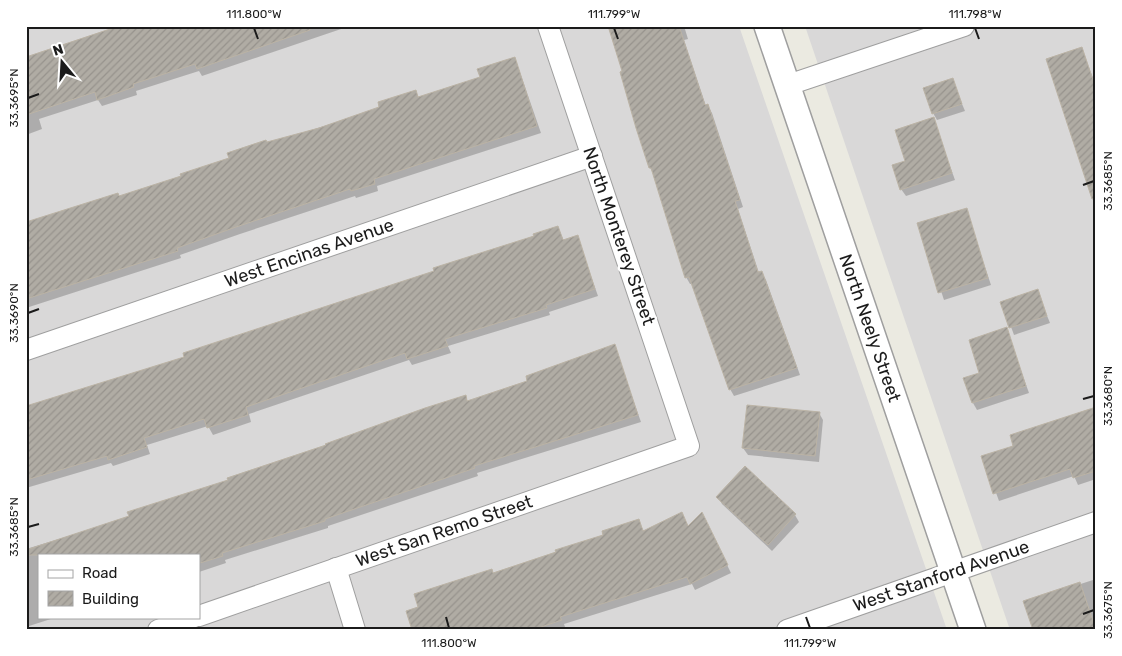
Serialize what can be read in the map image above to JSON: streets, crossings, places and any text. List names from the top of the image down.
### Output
{
  "streets": {
    "street": [
      "North Monterey Street",
      "West Encinas Avenue",
      "North Neely Street",
      "West San Remo Street",
      "West Stanford Avenue"
    ]
  },
  "crossings": [
    ["North Monterey Street", "West Encinas Avenue"],
    ["North Monterey Street", "West San Remo Street"],
    ["North Neely Street", "West Stanford Avenue"]
  ],
  "legend": ["Road", "Building"],
  "north": "top",
  "coordinates": [
    "111.800°W",
    "111.799°W",
    "111.798°W",
    "33.3695°N",
    "33.3685°N",
    "33.3690°N",
    "33.3680°N",
    "33.3675°N"
  ]
}
